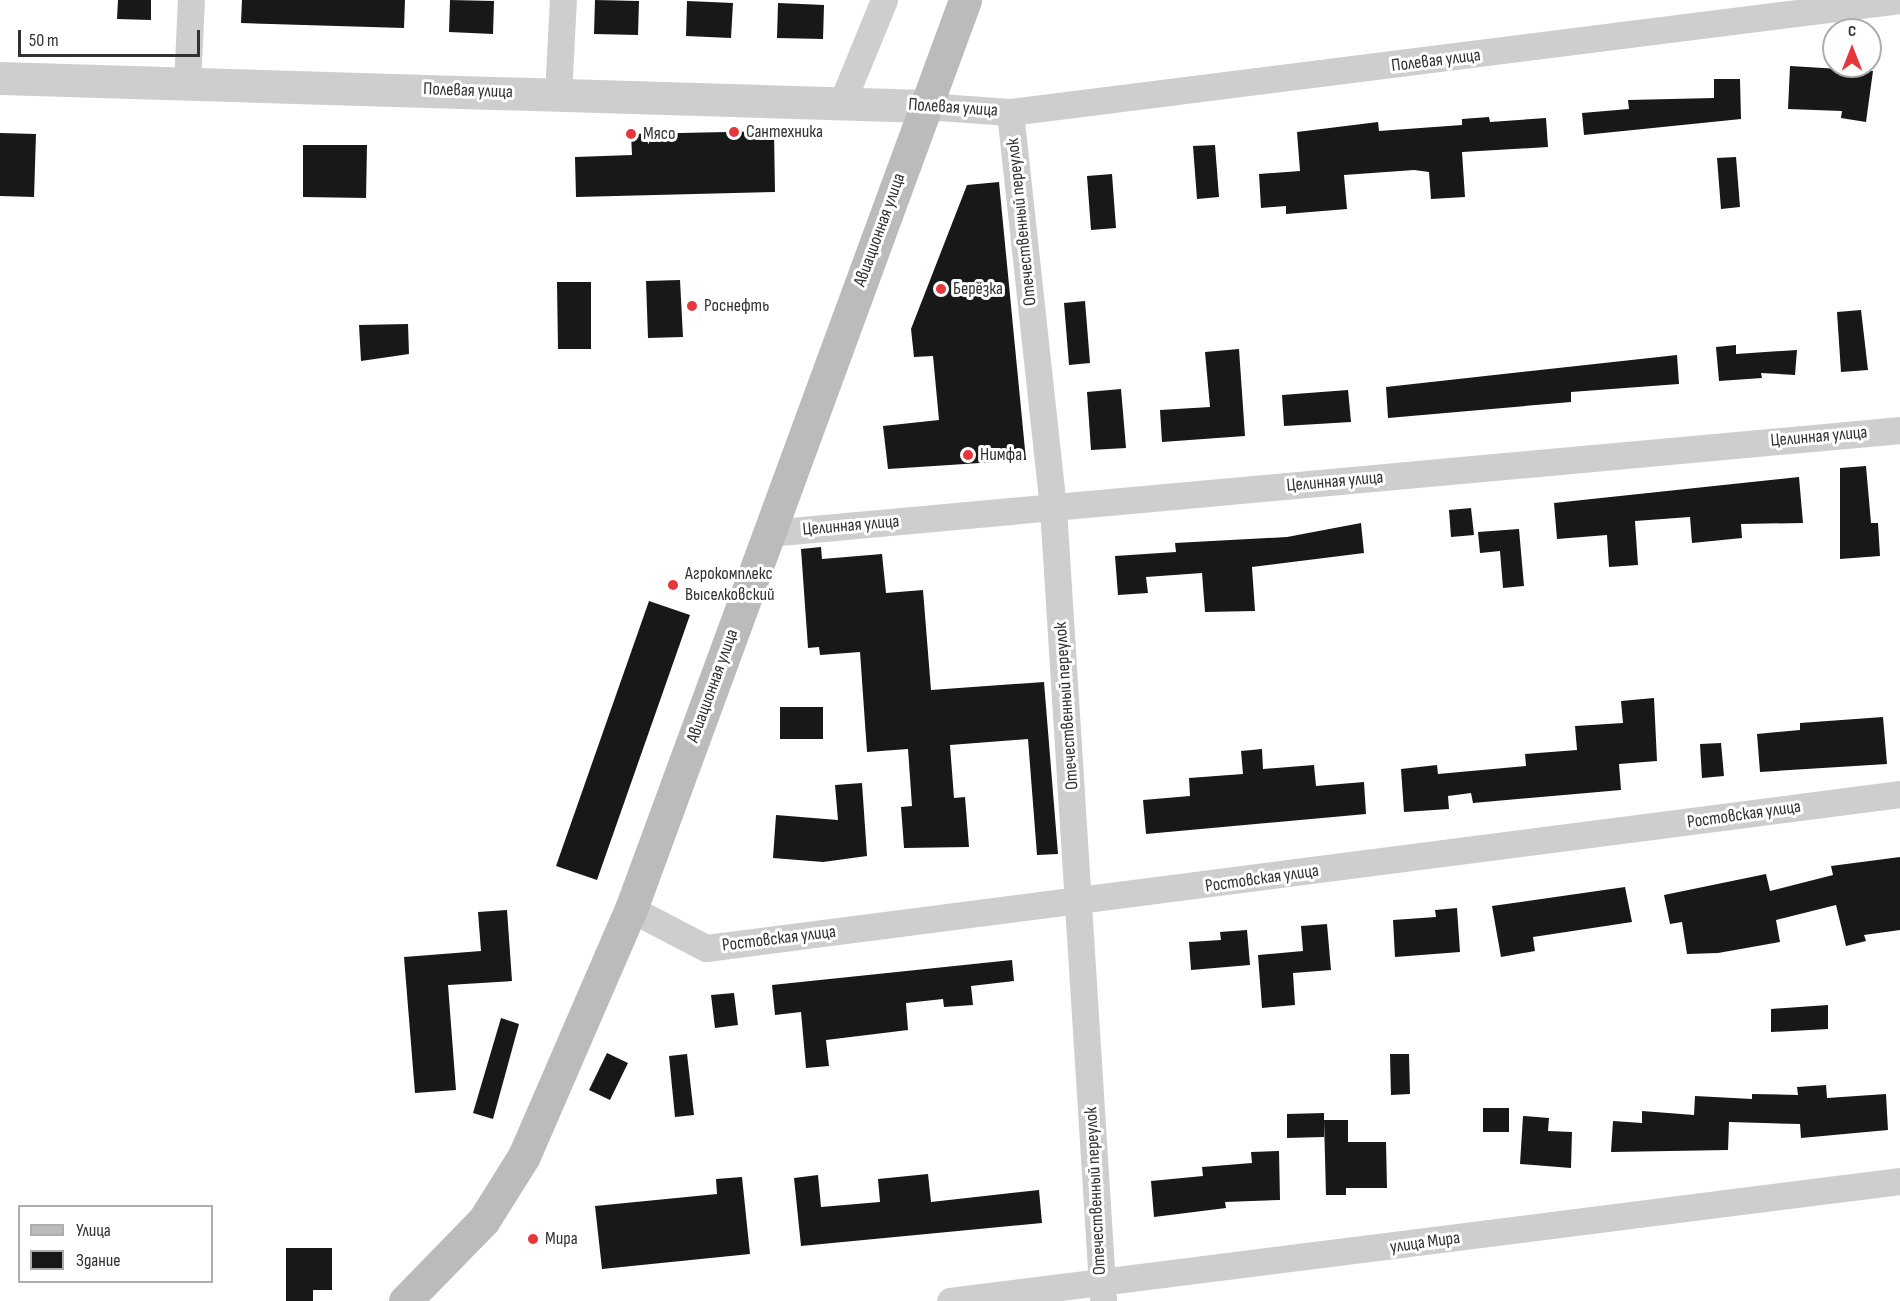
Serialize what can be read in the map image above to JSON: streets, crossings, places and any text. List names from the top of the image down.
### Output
{
  "streets": {
    "main road": ["Авиационная улица"],
    "street": [
      "Полевая улица",
      "Отечественный переулок",
      "Целинная улица",
      "Ростовская улица",
      "улица Мира"
    ]
  },
  "crossings": [
    ["Полевая улица", "Отечественный переулок"],
    ["Полевая улица", "Авиационная улица"],
    ["Отечественный переулок", "Целинная улица"],
    ["Отечественный переулок", "Ростовская улица"],
    ["Отечественный переулок", "улица Мира"],
    ["Авиационная улица", "Целинная улица"],
    ["Авиационная улица", "Ростовская улица"]
  ],
  "places": [
    "Сантехника",
    "Мясо",
    "Берёзка",
    "Роснефть",
    "Нимфа",
    "Агрокомплекс Выселковский",
    "Мира"
  ],
  "legend": ["Улица", "Здание"],
  "scale_bar": "50 m",
  "north": "top"
}
